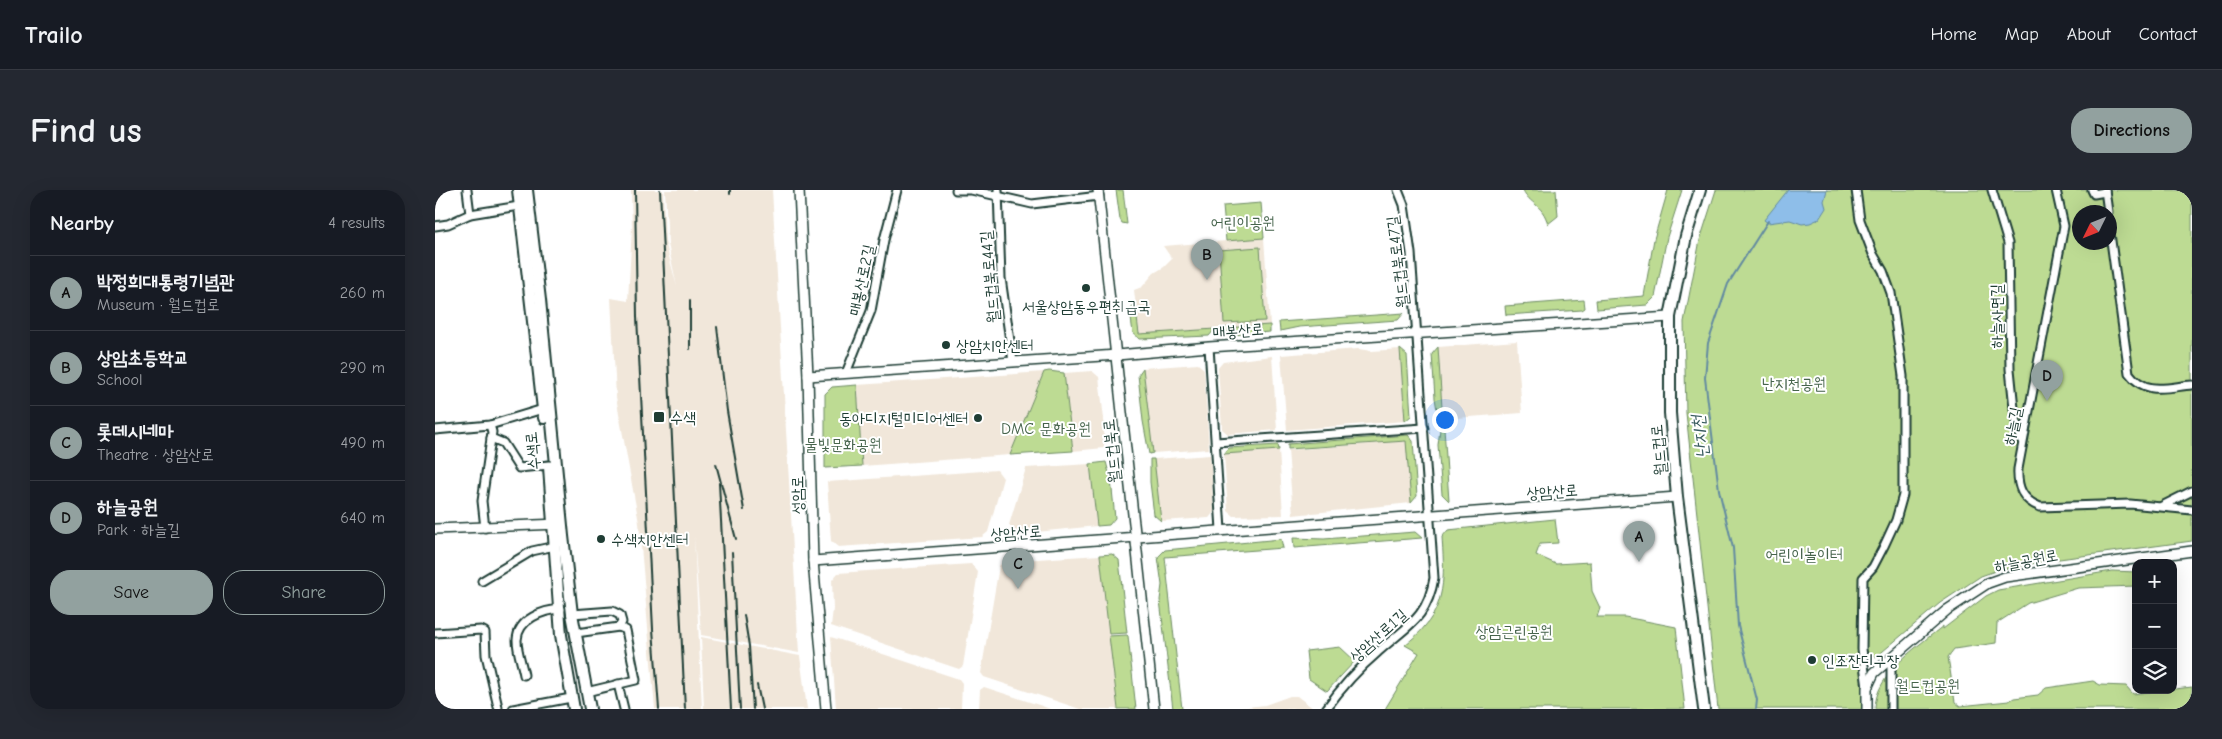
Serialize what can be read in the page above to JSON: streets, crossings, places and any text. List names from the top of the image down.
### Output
{
  "streets": {
    "main road": [
      "매봉산로",
      "월드컵로",
      "수색로",
      "월드컵북로",
      "상암산로",
      "성암로",
      "하늘공원로"
    ],
    "street": [
      "월드컵북로47길",
      "월드컵북로44길",
      "매봉산로2길",
      "하늘사면길",
      "하늘길",
      "상암산로1길"
    ]
  },
  "crossings": [
    ["월드컵북로47길", "매봉산로"],
    ["월드컵북로44길", "매봉산로"],
    ["매봉산로2길", "매봉산로"],
    ["하늘사면길", "하늘길"],
    ["매봉산로", "월드컵로"],
    ["매봉산로", "월드컵북로"],
    ["매봉산로", "성암로"],
    ["월드컵로", "상암산로"],
    ["월드컵북로", "상암산로"],
    ["상암산로", "성암로"],
    ["상암산로", "상암산로1길"]
  ],
  "water": ["난지천"],
  "parks": [
    "어린이공원",
    "난지천공원",
    "DMC 문화공원",
    "물빛문화공원",
    "어린이놀이터",
    "상암근린공원",
    "월드컵공원"
  ],
  "places": {
    "other": [
      "서울상암동우편취급국",
      "상암치안센터",
      "동아디지털미디어센터",
      "수색치안센터",
      "인조잔디구장"
    ],
    "transit": ["수색"]
  },
  "north": "bottom left",
  "page": {
    "header": "Trailo",
    "nav": [
      "Home",
      "Map",
      "About",
      "Contact"
    ],
    "buttons": [
      "Directions",
      ["Save", "Share"]
    ],
    "title": "Find us",
    "heading": ["Nearby", "4 results"],
    "pins": [
      "B",
      "D",
      "A",
      "C"
    ],
    "list": [
      {
        "mark": "A",
        "name": "박정희대통령기념관",
        "note": "Museum · 월드컵로",
        "value": "260 m"
      },
      {
        "mark": "B",
        "name": "상암초등학교",
        "note": "School",
        "value": "290 m"
      },
      {
        "mark": "C",
        "name": "롯데시네마",
        "note": "Theatre · 상암산로",
        "value": "490 m"
      },
      {
        "mark": "D",
        "name": "하늘공원",
        "note": "Park · 하늘길",
        "value": "640 m"
      }
    ],
    "map_buttons": ["+", "−"]
  }
}
